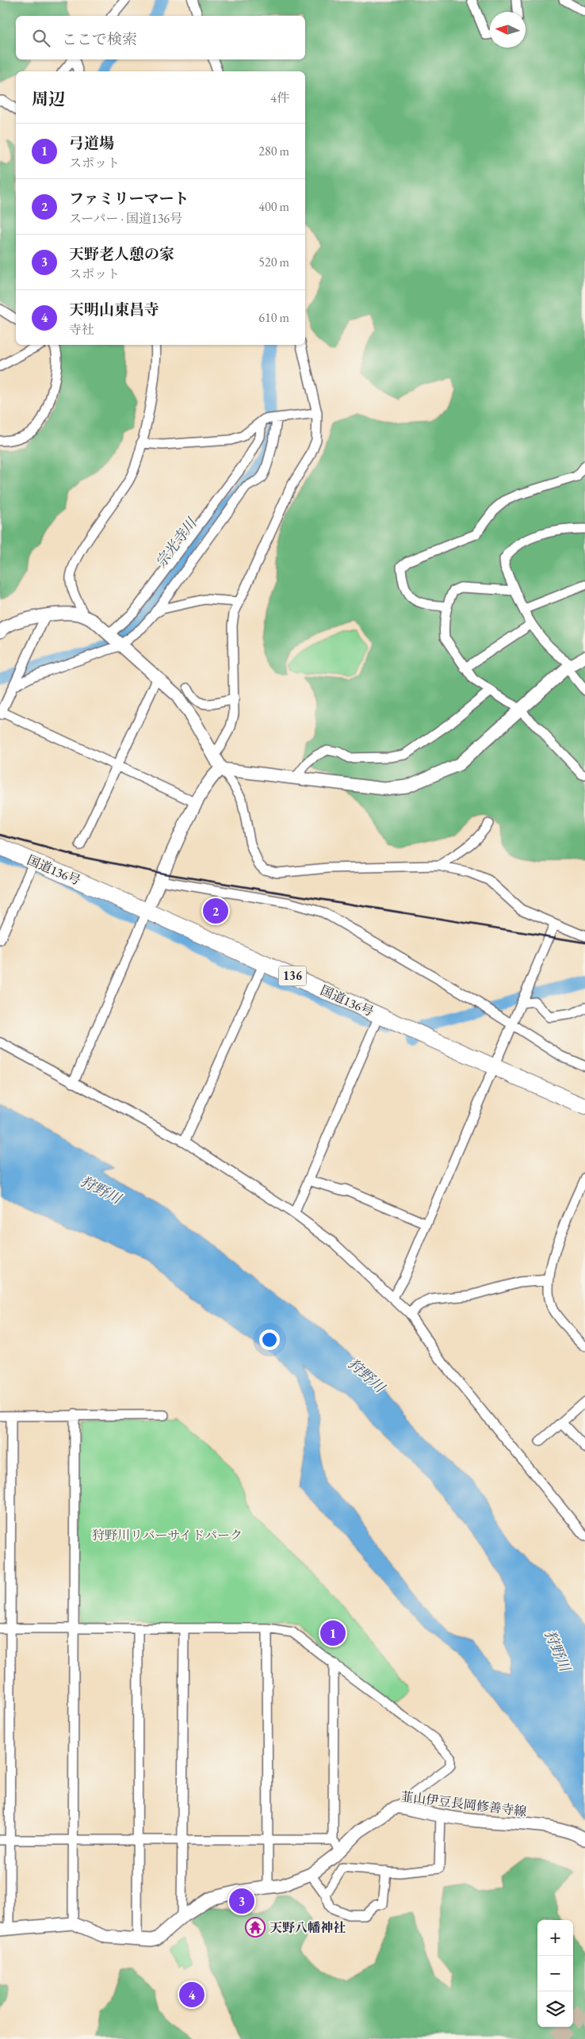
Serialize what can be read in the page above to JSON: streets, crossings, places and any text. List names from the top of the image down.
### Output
{
  "streets": {
    "highway": ["国道136号", "136"],
    "street": ["韮山伊豆長岡修善寺線"]
  },
  "water": ["宗光寺川", "狩野川"],
  "parks": ["狩野川リバーサイドパーク"],
  "places": {
    "temple": ["天野八幡神社"]
  },
  "north": "left",
  "page": {
    "search": "ここで検索",
    "heading": ["周辺", "4件"],
    "list": [
      {
        "mark": "1",
        "name": "弓道場",
        "note": "スポット",
        "value": "280 m"
      },
      {
        "mark": "2",
        "name": "ファミリーマート",
        "note": "スーパー · 国道136号",
        "value": "400 m"
      },
      {
        "mark": "3",
        "name": "天野老人憩の家",
        "note": "スポット",
        "value": "520 m"
      },
      {
        "mark": "4",
        "name": "天明山東昌寺",
        "note": "寺社",
        "value": "610 m"
      }
    ],
    "pins": [
      "2",
      "1",
      "3",
      "4"
    ],
    "map_buttons": ["+", "−"]
  }
}
